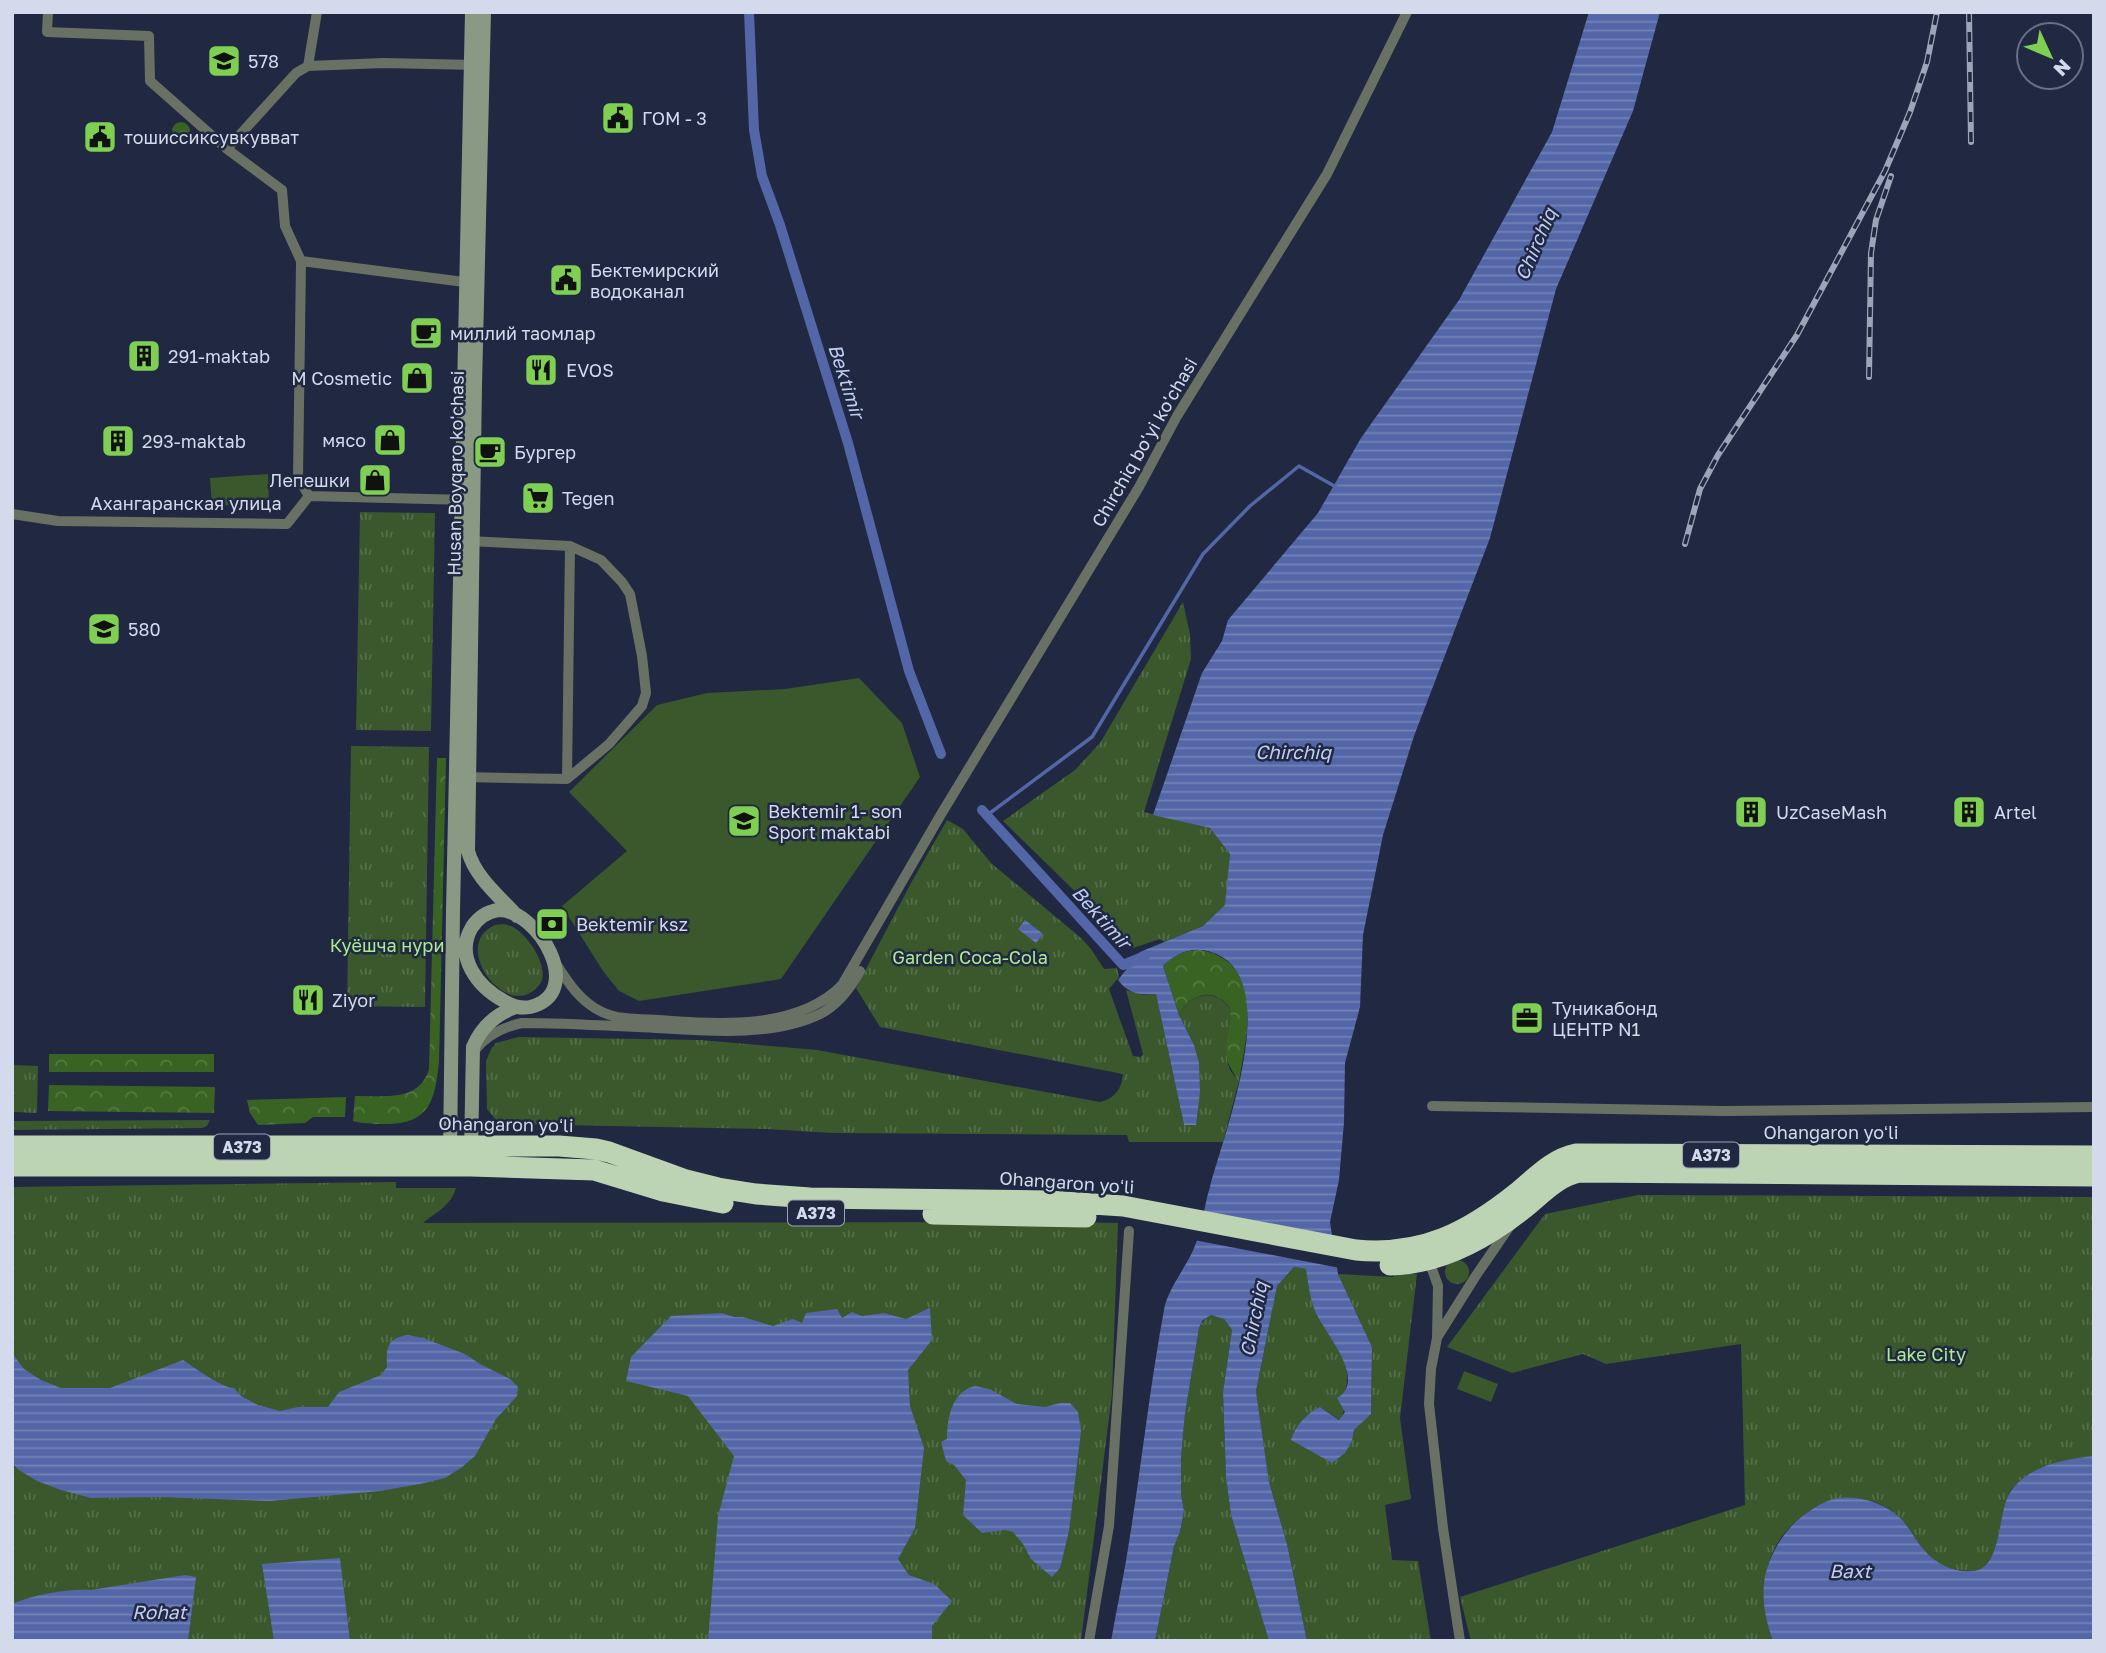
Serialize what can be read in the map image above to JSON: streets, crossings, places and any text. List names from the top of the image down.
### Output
{
  "streets": {
    "highway": ["Ohangaron yoʻli", "A373"],
    "main road": ["Husan Boyqaro ko'chasi"],
    "street": ["Chirchiq bo'yi ko'chasi", "Ахангаранская улица"]
  },
  "crossings": [
    ["Chirchiq bo'yi ko'chasi", "Husan Boyqaro ko'chasi"],
    ["Husan Boyqaro ko'chasi", "Ohangaron yoʻli"]
  ],
  "water": [
    "Chirchiq",
    "Bektimir",
    "Baхt",
    "Rohat"
  ],
  "parks": ["Куёшча нури", "Garden Coca-Cola", "Lake City"],
  "places": {
    "school or university": ["578", "580", "Bektemir 1- son Sport maktabi"],
    "public building": ["ГОМ - 3", "тошиссиксувкувват", "Бектемирский водоканал"],
    "cafe": ["миллий таомлар", "Бургер"],
    "building": [
      "291-maktab",
      "293-maktab",
      "UzCaseMash",
      "Artel"
    ],
    "restaurant": ["EVOS", "Ziyor"],
    "shop": ["M Cosmetic", "мясо", "Лепешки"],
    "supermarket": ["Tegen"],
    "bank": ["Bektemir ksz"],
    "office": ["Туникабонд ЦЕНТР N1"]
  },
  "north": "bottom right"
}
